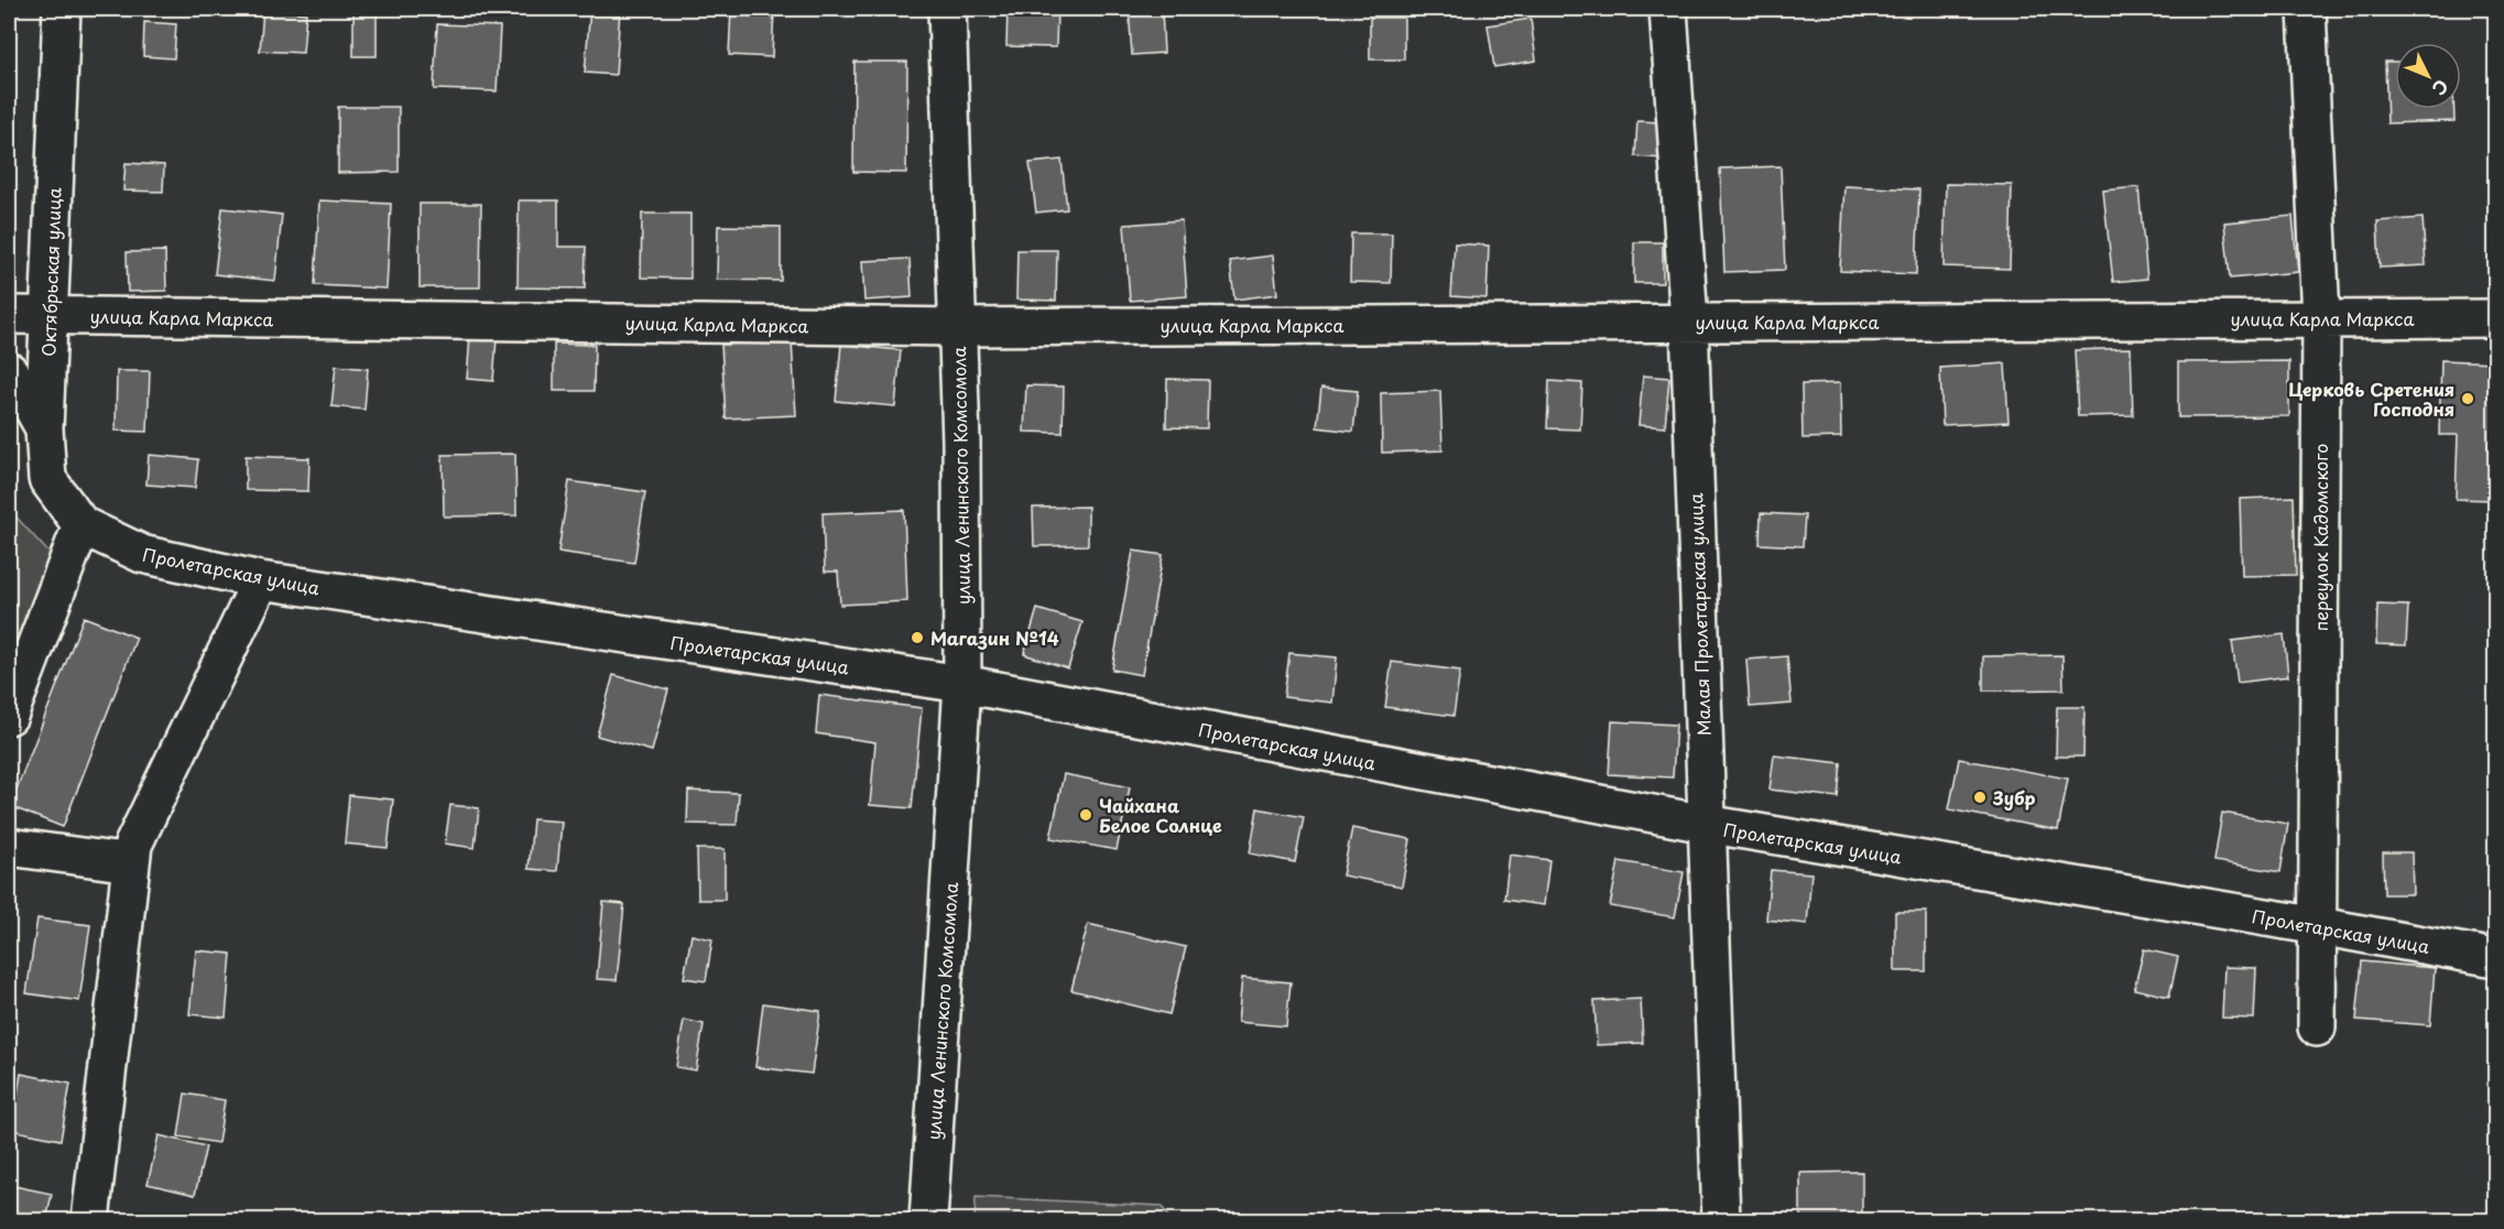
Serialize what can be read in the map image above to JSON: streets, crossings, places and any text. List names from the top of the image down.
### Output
{
  "streets": {
    "street": [
      "Октябрьская улица",
      "улица Карла Маркса",
      "улица Ленинского Комсомола",
      "переулок Кадомского",
      "Пролетарская улица",
      "Малая Пролетарская улица"
    ]
  },
  "crossings": [
    ["Октябрьская улица", "улица Карла Маркса"],
    ["Октябрьская улица", "Пролетарская улица"],
    ["улица Карла Маркса", "улица Ленинского Комсомола"],
    ["улица Карла Маркса", "переулок Кадомского"],
    ["улица Карла Маркса", "Малая Пролетарская улица"],
    ["улица Ленинского Комсомола", "Пролетарская улица"],
    ["переулок Кадомского", "Пролетарская улица"],
    ["Пролетарская улица", "Малая Пролетарская улица"]
  ],
  "places": [
    "Церковь Сретения Господня",
    "Магазин №14",
    "Зубр",
    "Чайхана Белое Солнце"
  ],
  "north": "bottom right"
}
